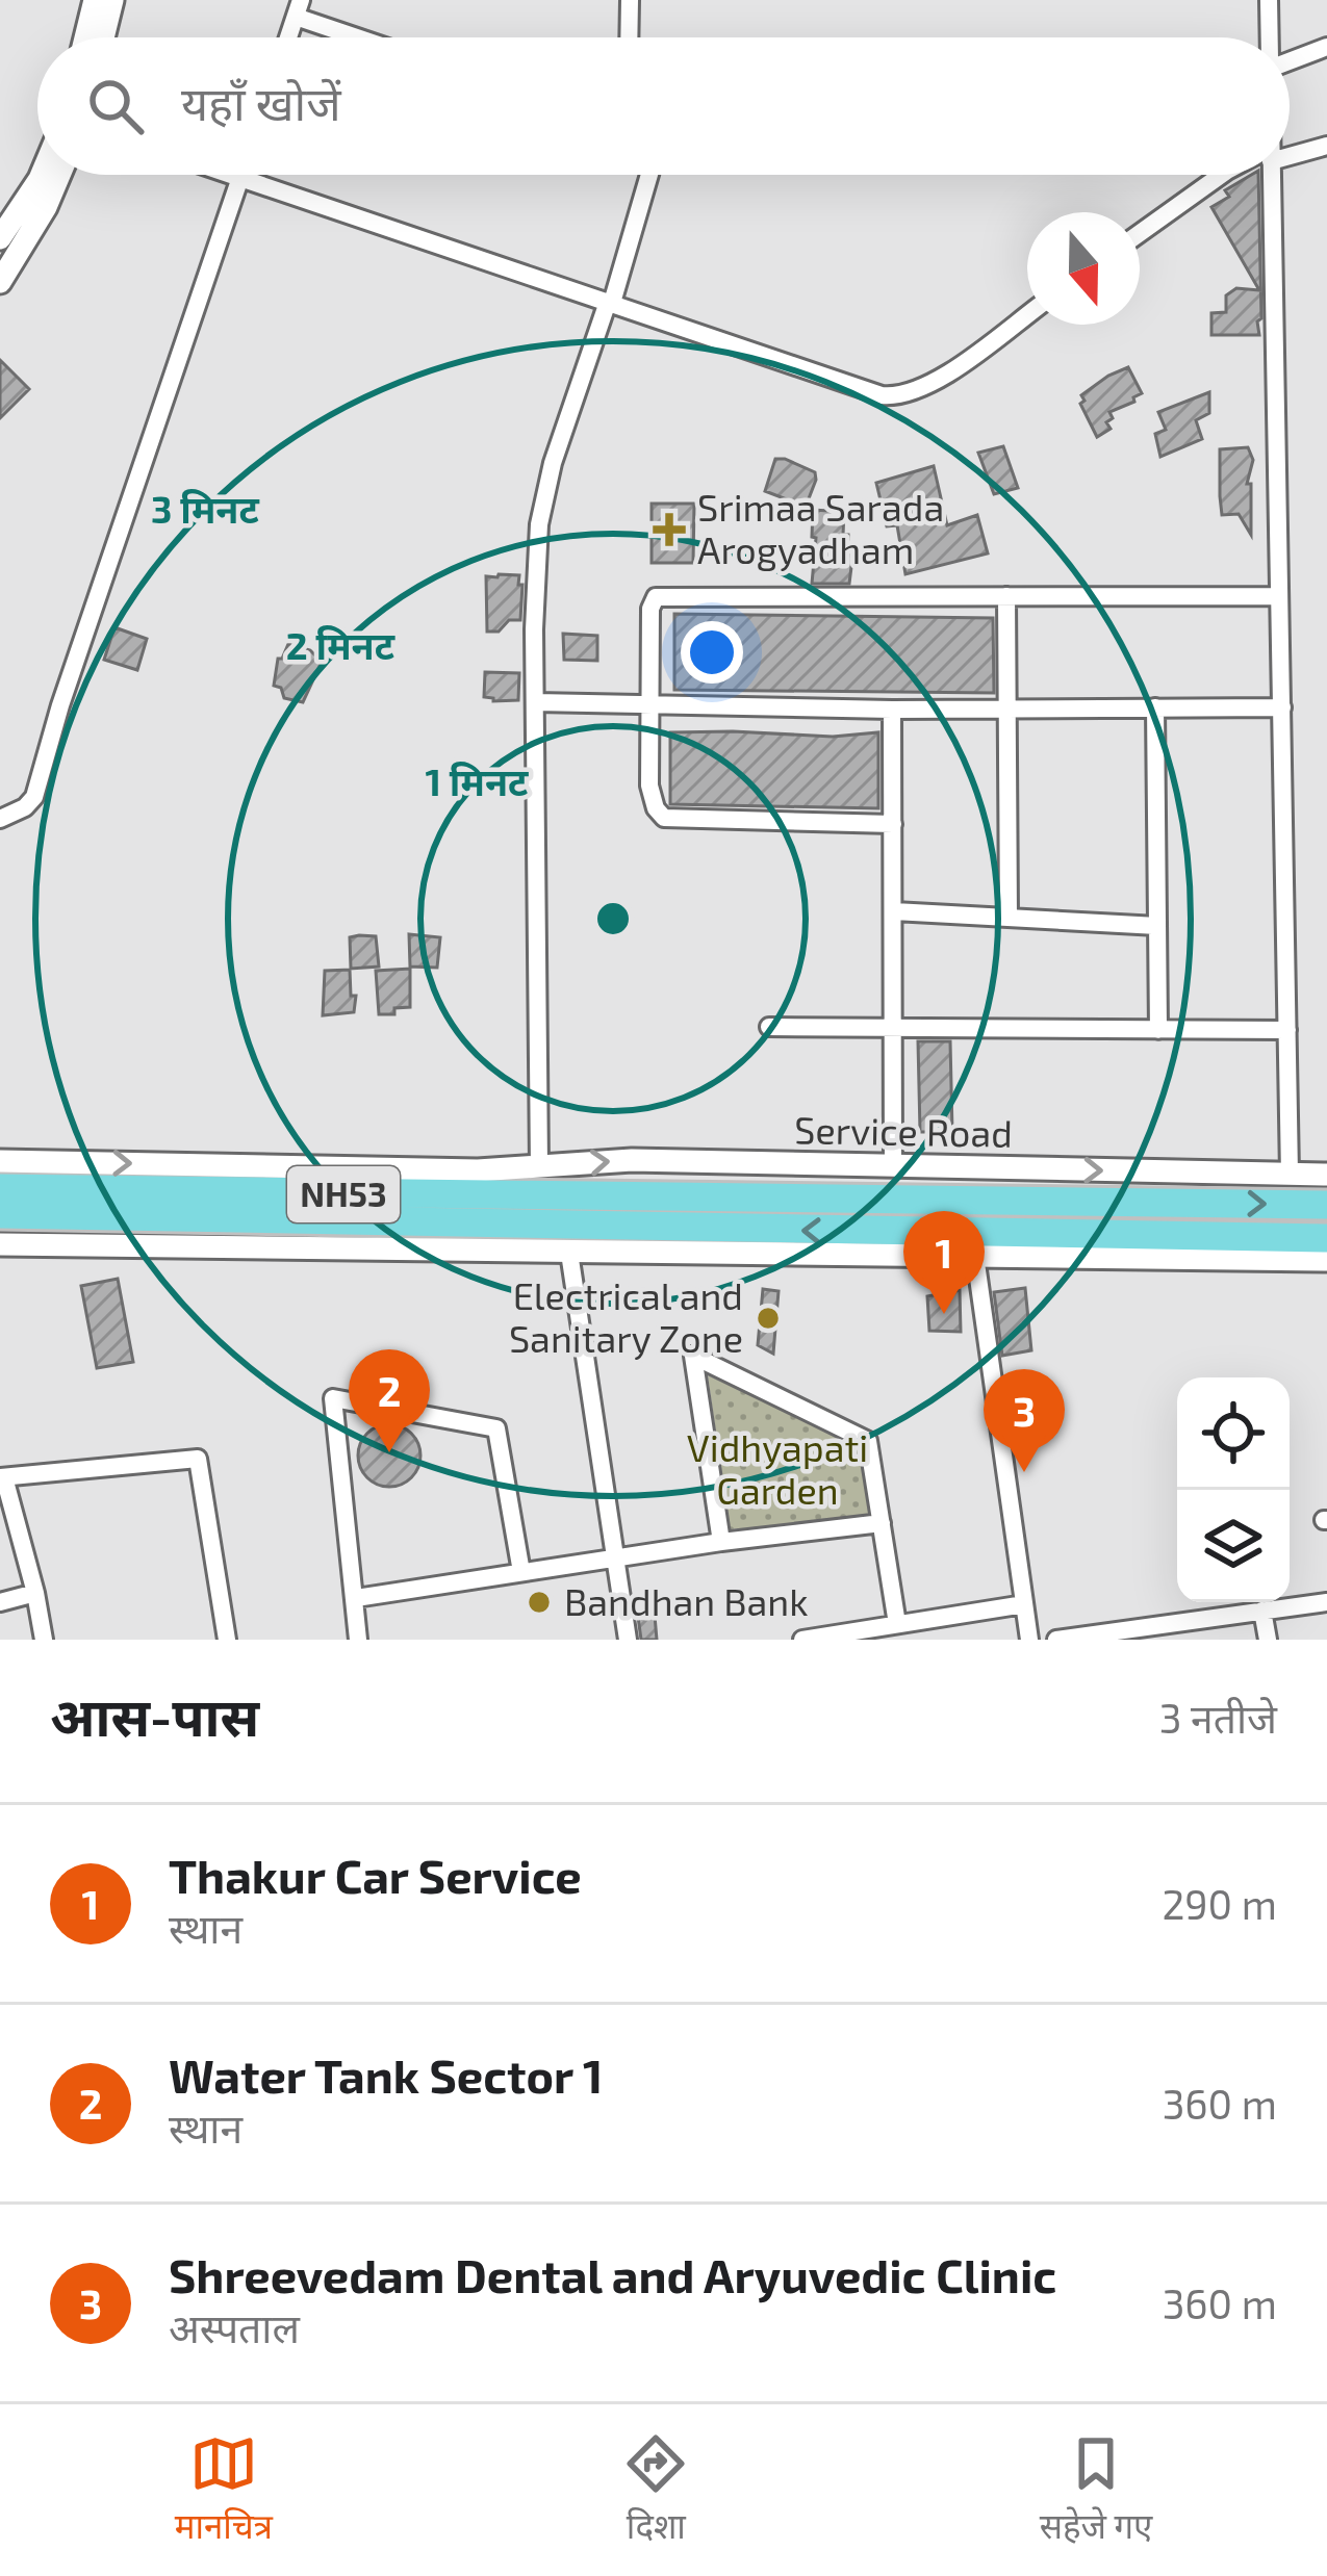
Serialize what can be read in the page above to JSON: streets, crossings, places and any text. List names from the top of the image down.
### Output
{
  "streets": {
    "highway": ["NH53"],
    "street": ["Service Road"]
  },
  "crossings": [
    ["Service Road", "NH53"]
  ],
  "parks": ["Vidhyapati Garden"],
  "places": {
    "health": ["Srimaa Sarada Arogyadham"],
    "other": ["Electrical and Sanitary Zone", "Bandhan Bank"]
  },
  "north": "bottom",
  "page": {
    "search": "यहाँ खोजें",
    "pins": ["1", "2", "3"],
    "heading": ["आस-पास", "3 नतीजे"],
    "list": [
      {
        "mark": "1",
        "name": "Thakur Car Service",
        "note": "स्थान",
        "value": "290 m"
      },
      {
        "mark": "2",
        "name": "Water Tank Sector 1",
        "note": "स्थान",
        "value": "360 m"
      },
      {
        "mark": "3",
        "name": "Shreevedam Dental and Aryuvedic Clinic",
        "note": "अस्पताल",
        "value": "360 m"
      }
    ],
    "nav": ["मानचित्र", "दिशा", "सहेजे गए"]
  },
  "rings": ["3 मिनट", "2 मिनट", "1 मिनट"]
}
